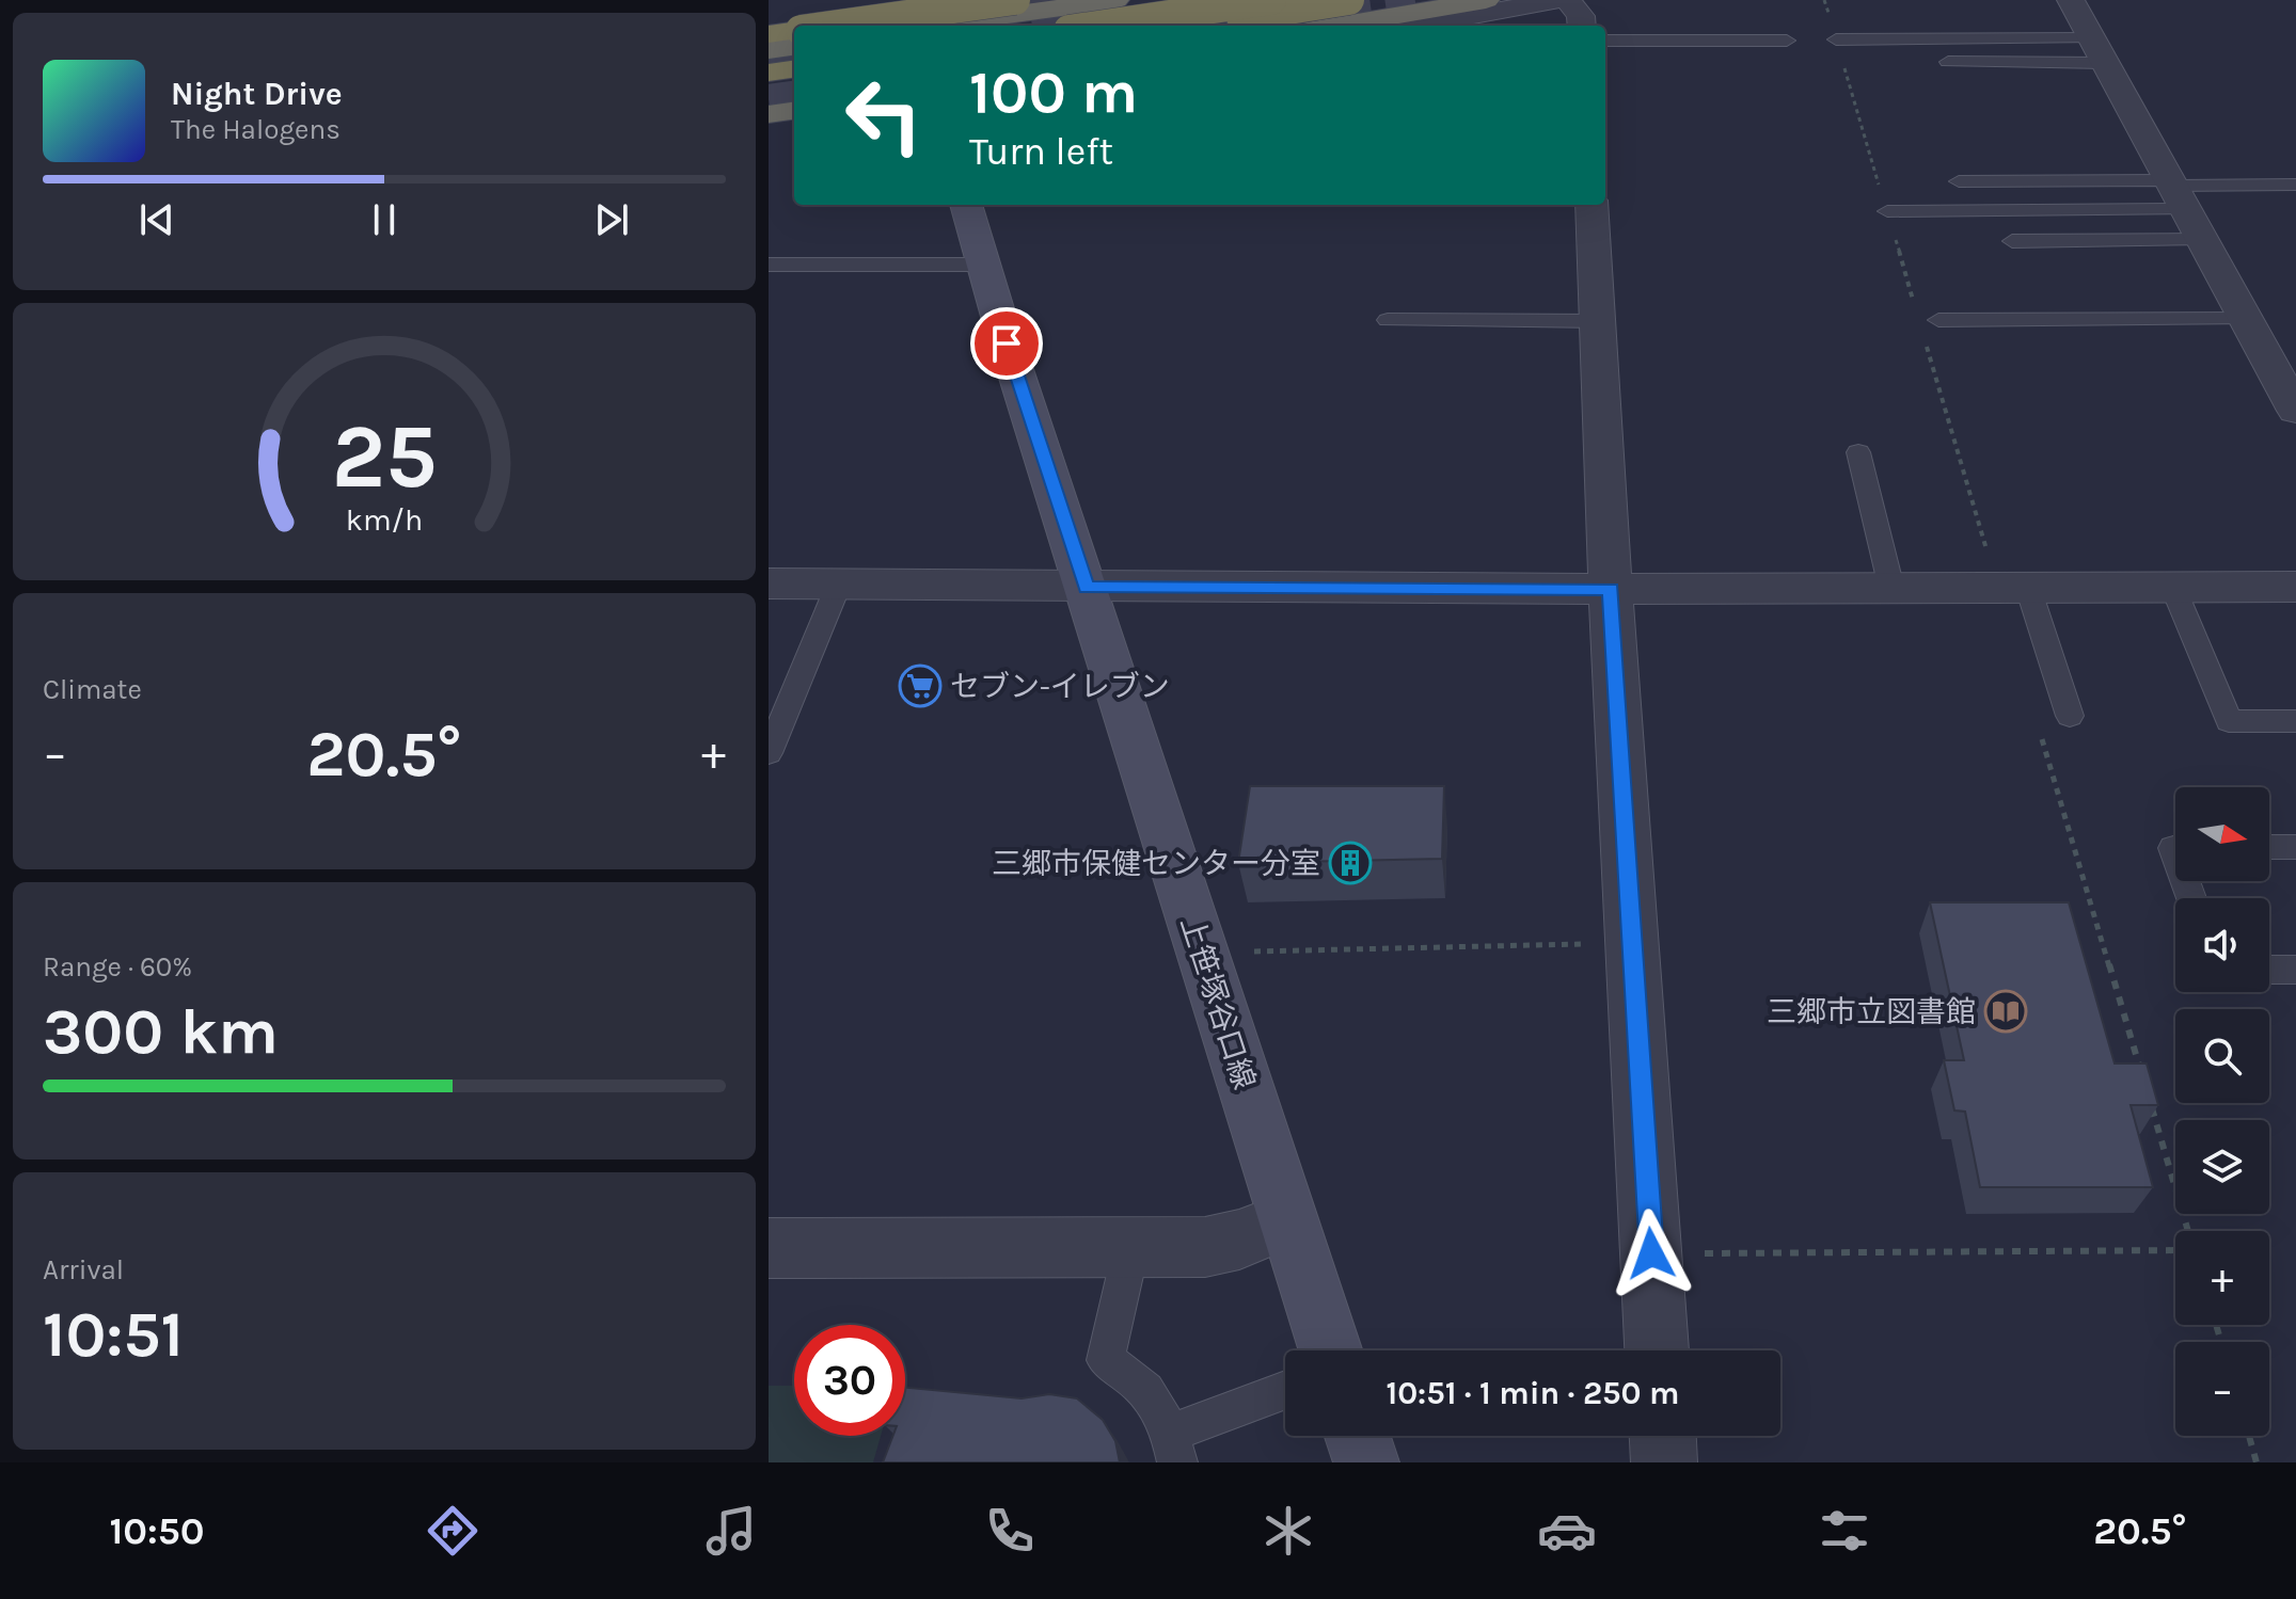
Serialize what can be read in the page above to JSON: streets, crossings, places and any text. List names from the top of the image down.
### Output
{
  "streets": {
    "main road": ["上笹塚谷口線"]
  },
  "places": {
    "supermarket": ["セブン-イレブン"],
    "building": ["三郷市保健センター分室"],
    "library": ["三郷市立図書館"]
  },
  "north": "right",
  "page": {
    "turn": ["100 m", "Turn left"],
    "song": ["Night Drive", "The Halogens"],
    "tile": [
      "Climate",
      ["Range · 60%", "300 km"],
      ["Arrival", "10:51"]
    ],
    "heat": ["−", "20.5°", "+"],
    "map_buttons": ["+", "−"],
    "limit": "30",
    "trip": "10:51 · 1 min · 250 m",
    "tabs": ["10:50", "20.5°"],
    "gauge": ["25", "km/h"]
  }
}
